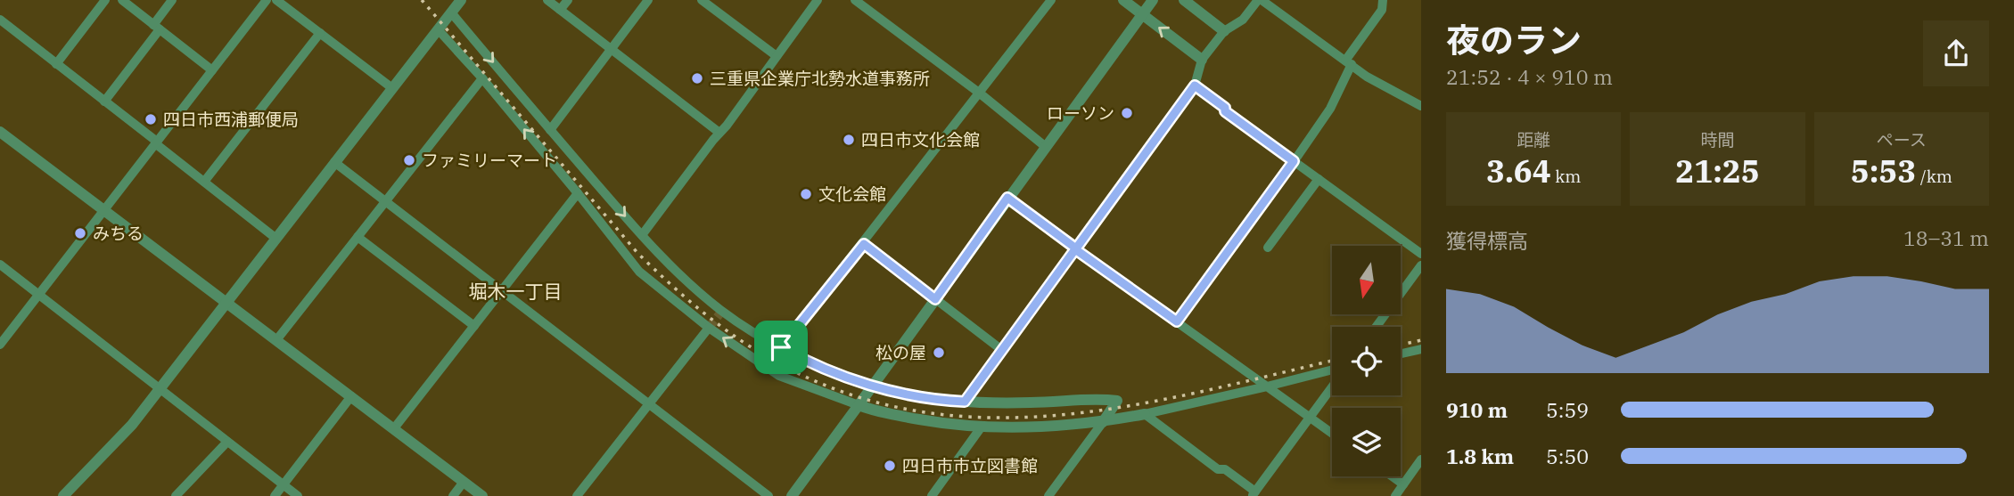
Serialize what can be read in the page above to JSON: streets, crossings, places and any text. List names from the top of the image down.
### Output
{
  "districts": ["堀木一丁目"],
  "places": [
    "三重県企業庁北勢水道事務所",
    "ローソン",
    "四日市西浦郵便局",
    "四日市文化会館",
    "ファミリーマート",
    "文化会館",
    "みちる",
    "松の屋",
    "四日市市立図書館"
  ],
  "north": "bottom",
  "page": {
    "heading": ["夜のラン", "21:52 · 4 × 910 m"],
    "stats": [
      ["距離", "3.64 km"],
      ["時間", "21:25"],
      ["ペース", "5:53 /km"]
    ],
    "chart": ["獲得標高", "18–31 m"],
    "list": [
      {
        "name": "910 m",
        "note": "5:59"
      },
      {
        "name": "1.8 km",
        "note": "5:50"
      }
    ]
  }
}
